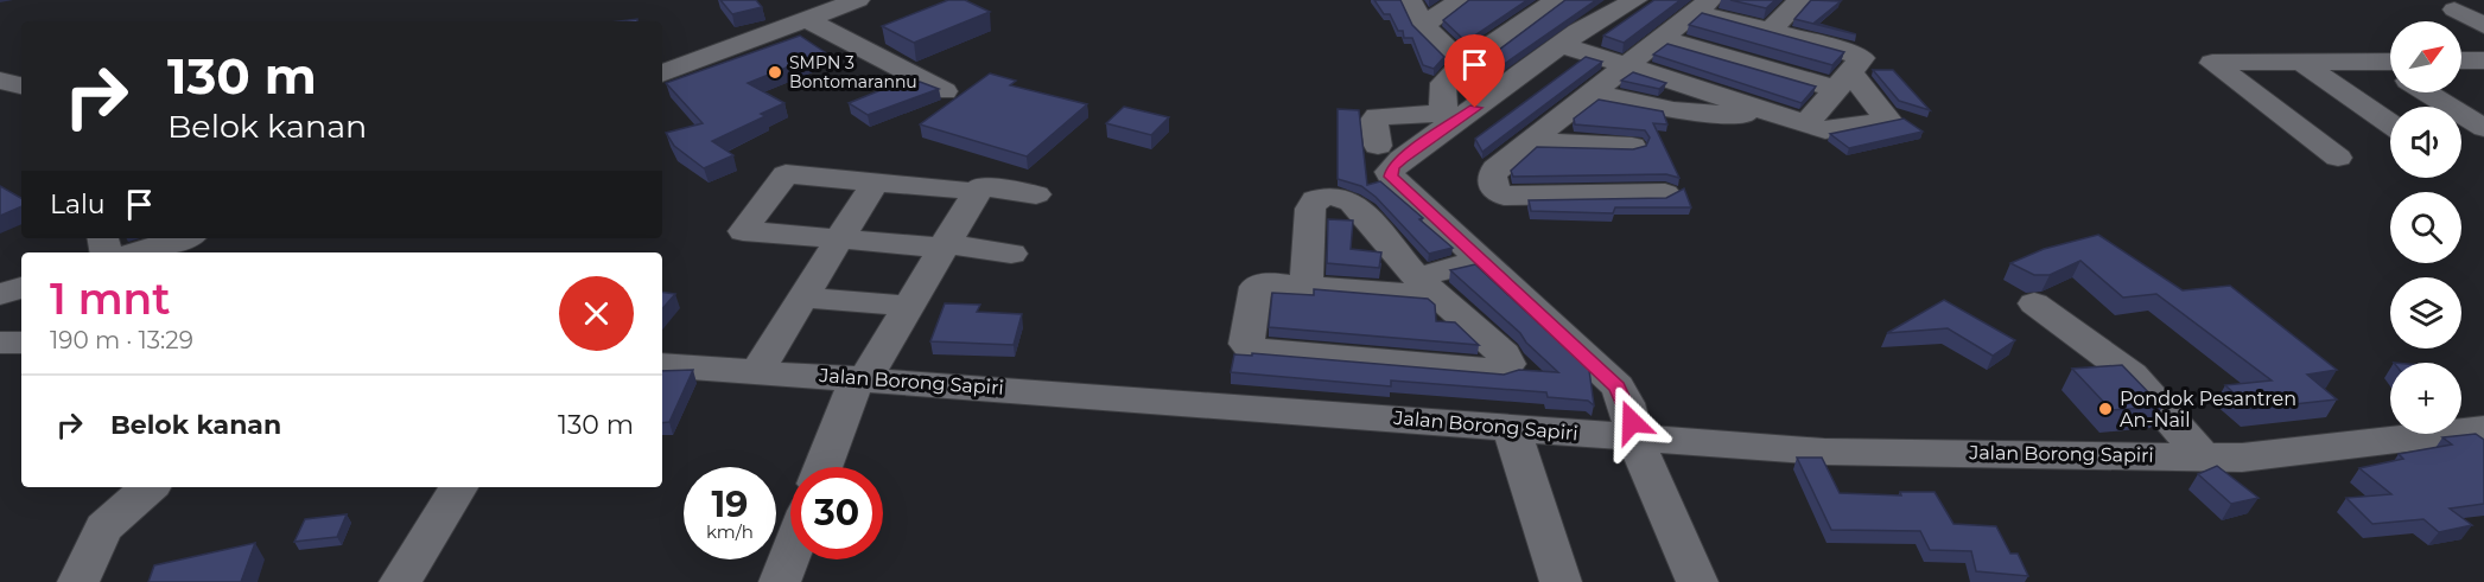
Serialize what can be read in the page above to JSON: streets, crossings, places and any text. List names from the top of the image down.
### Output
{
  "streets": {
    "street": ["Jalan Borong Sapiri"]
  },
  "places": ["SMPN 3 Bontomarannu", "Pondok Pesantren An-Nail"],
  "north": "top right",
  "page": {
    "map_buttons": "+",
    "turn": ["130 m", "Belok kanan"],
    "then": "Lalu",
    "heading": ["1 mnt", "190 m · 13:29"],
    "list": [
      {
        "name": "Belok kanan",
        "value": "130 m"
      }
    ],
    "speed": "19 km/h",
    "limit": "30"
  }
}
